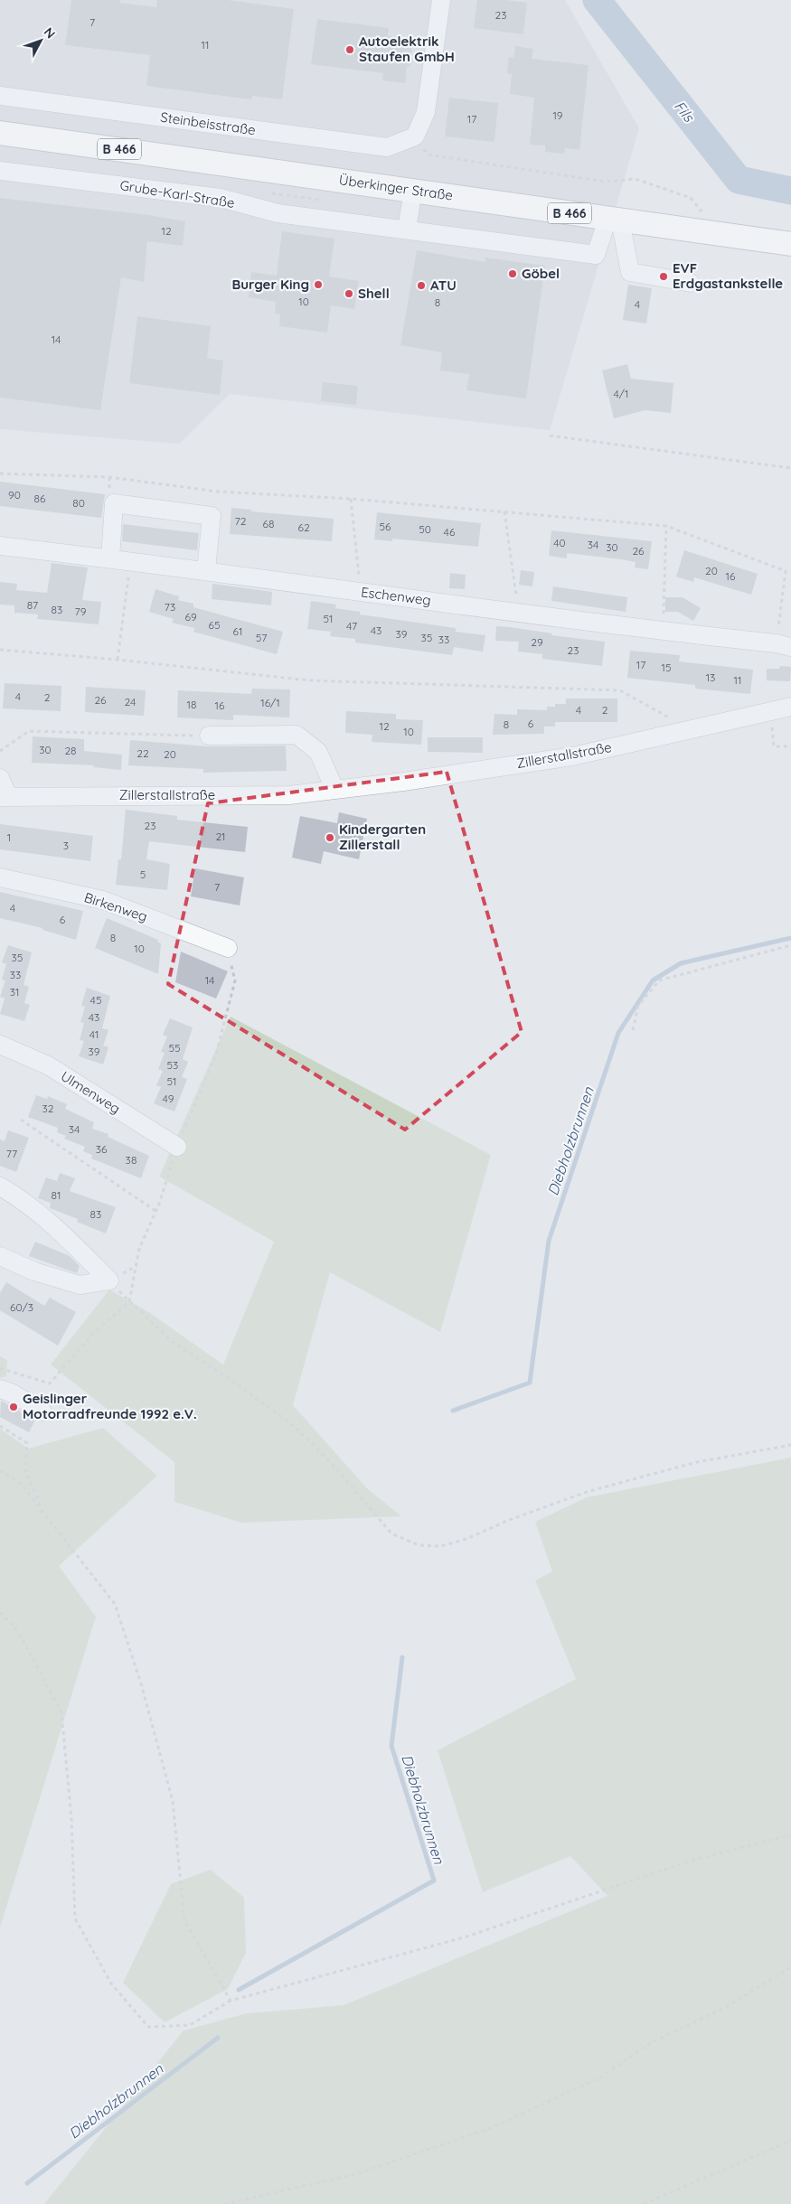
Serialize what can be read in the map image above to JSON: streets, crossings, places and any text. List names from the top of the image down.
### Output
{
  "streets": {
    "main road": ["B 466", "Überkinger Straße"],
    "street": [
      "Steinbeisstraße",
      "Grube-Karl-Straße",
      "Eschenweg",
      "Zillerstallstraße",
      "Birkenweg",
      "Ulmenweg"
    ]
  },
  "crossings": [
    ["Überkinger Straße", "Grube-Karl-Straße"]
  ],
  "water": ["Fils", "Diebholzbrunnen"],
  "places": [
    "Autoelektrik Staufen GmbH",
    "Göbel",
    "EVF Erdgastankstelle",
    "Burger King",
    "ATU",
    "Shell",
    "Kindergarten Zillerstall",
    "Geislinger Motorradfreunde 1992 e.V."
  ],
  "house_numbers": [
    "23",
    "7",
    "11",
    "19",
    "17",
    "12",
    "10",
    "8",
    "4",
    "14",
    "4/1",
    "90",
    "86",
    "80",
    "72",
    "68",
    "56",
    "62",
    "50",
    "46",
    "40",
    "34",
    "30",
    "26",
    "20",
    "16",
    "87",
    "73",
    "83",
    "79",
    "69",
    "51",
    "65",
    "47",
    "43",
    "61",
    "39",
    "57",
    "35",
    "33",
    "29",
    "23",
    "17",
    "15",
    "13",
    "11",
    "4",
    "2",
    "26",
    "24",
    "16/1",
    "18",
    "16",
    "4",
    "2",
    "6",
    "8",
    "12",
    "10",
    "30",
    "28",
    "22",
    "20",
    "23",
    "21",
    "1",
    "3",
    "5",
    "7",
    "4",
    "6",
    "8",
    "10",
    "35",
    "33",
    "14",
    "31",
    "45",
    "43",
    "41",
    "55",
    "39",
    "53",
    "51",
    "49",
    "32",
    "34",
    "36",
    "77",
    "38",
    "81",
    "83",
    "60/3"
  ],
  "north": "top right"
}
